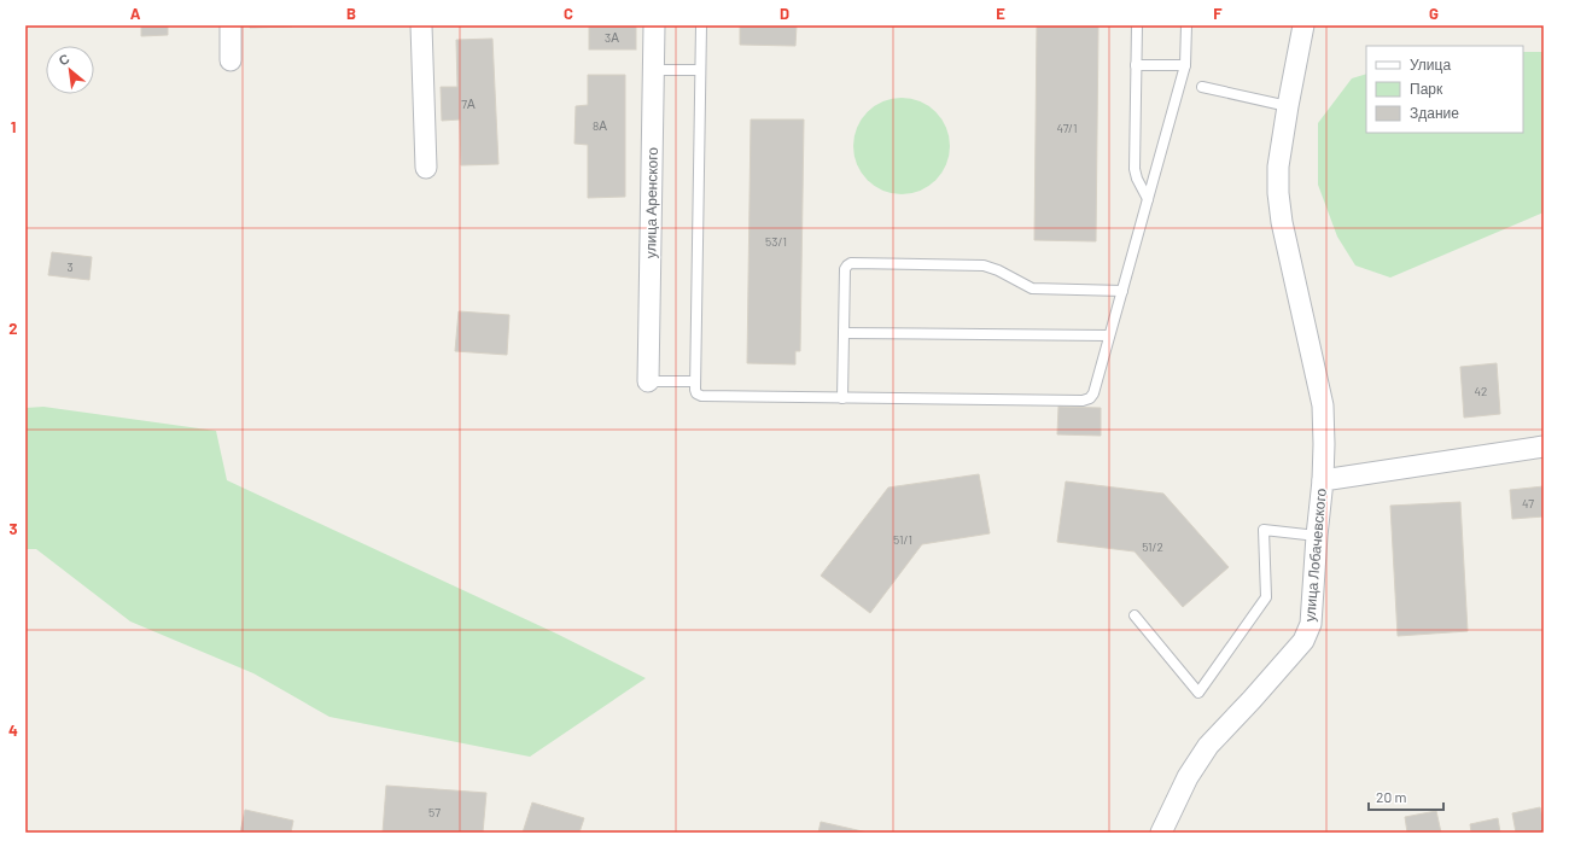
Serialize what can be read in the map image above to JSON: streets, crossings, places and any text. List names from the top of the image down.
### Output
{
  "streets": {
    "street": ["улица Аренского", "улица Лобачевского"]
  },
  "house_numbers": [
    "3А",
    "7А",
    "8А",
    "47/1",
    "53/1",
    "3",
    "42",
    "47",
    "51/1",
    "51/2",
    "57"
  ],
  "legend": ["Улица", "Парк", "Здание"],
  "scale_bar": "20 m",
  "north": "top left",
  "grid": {
    "columns": [
      "A",
      "B",
      "C",
      "D",
      "E",
      "F",
      "G"
    ],
    "rows": [
      "1",
      "2",
      "3",
      "4"
    ]
  }
}
